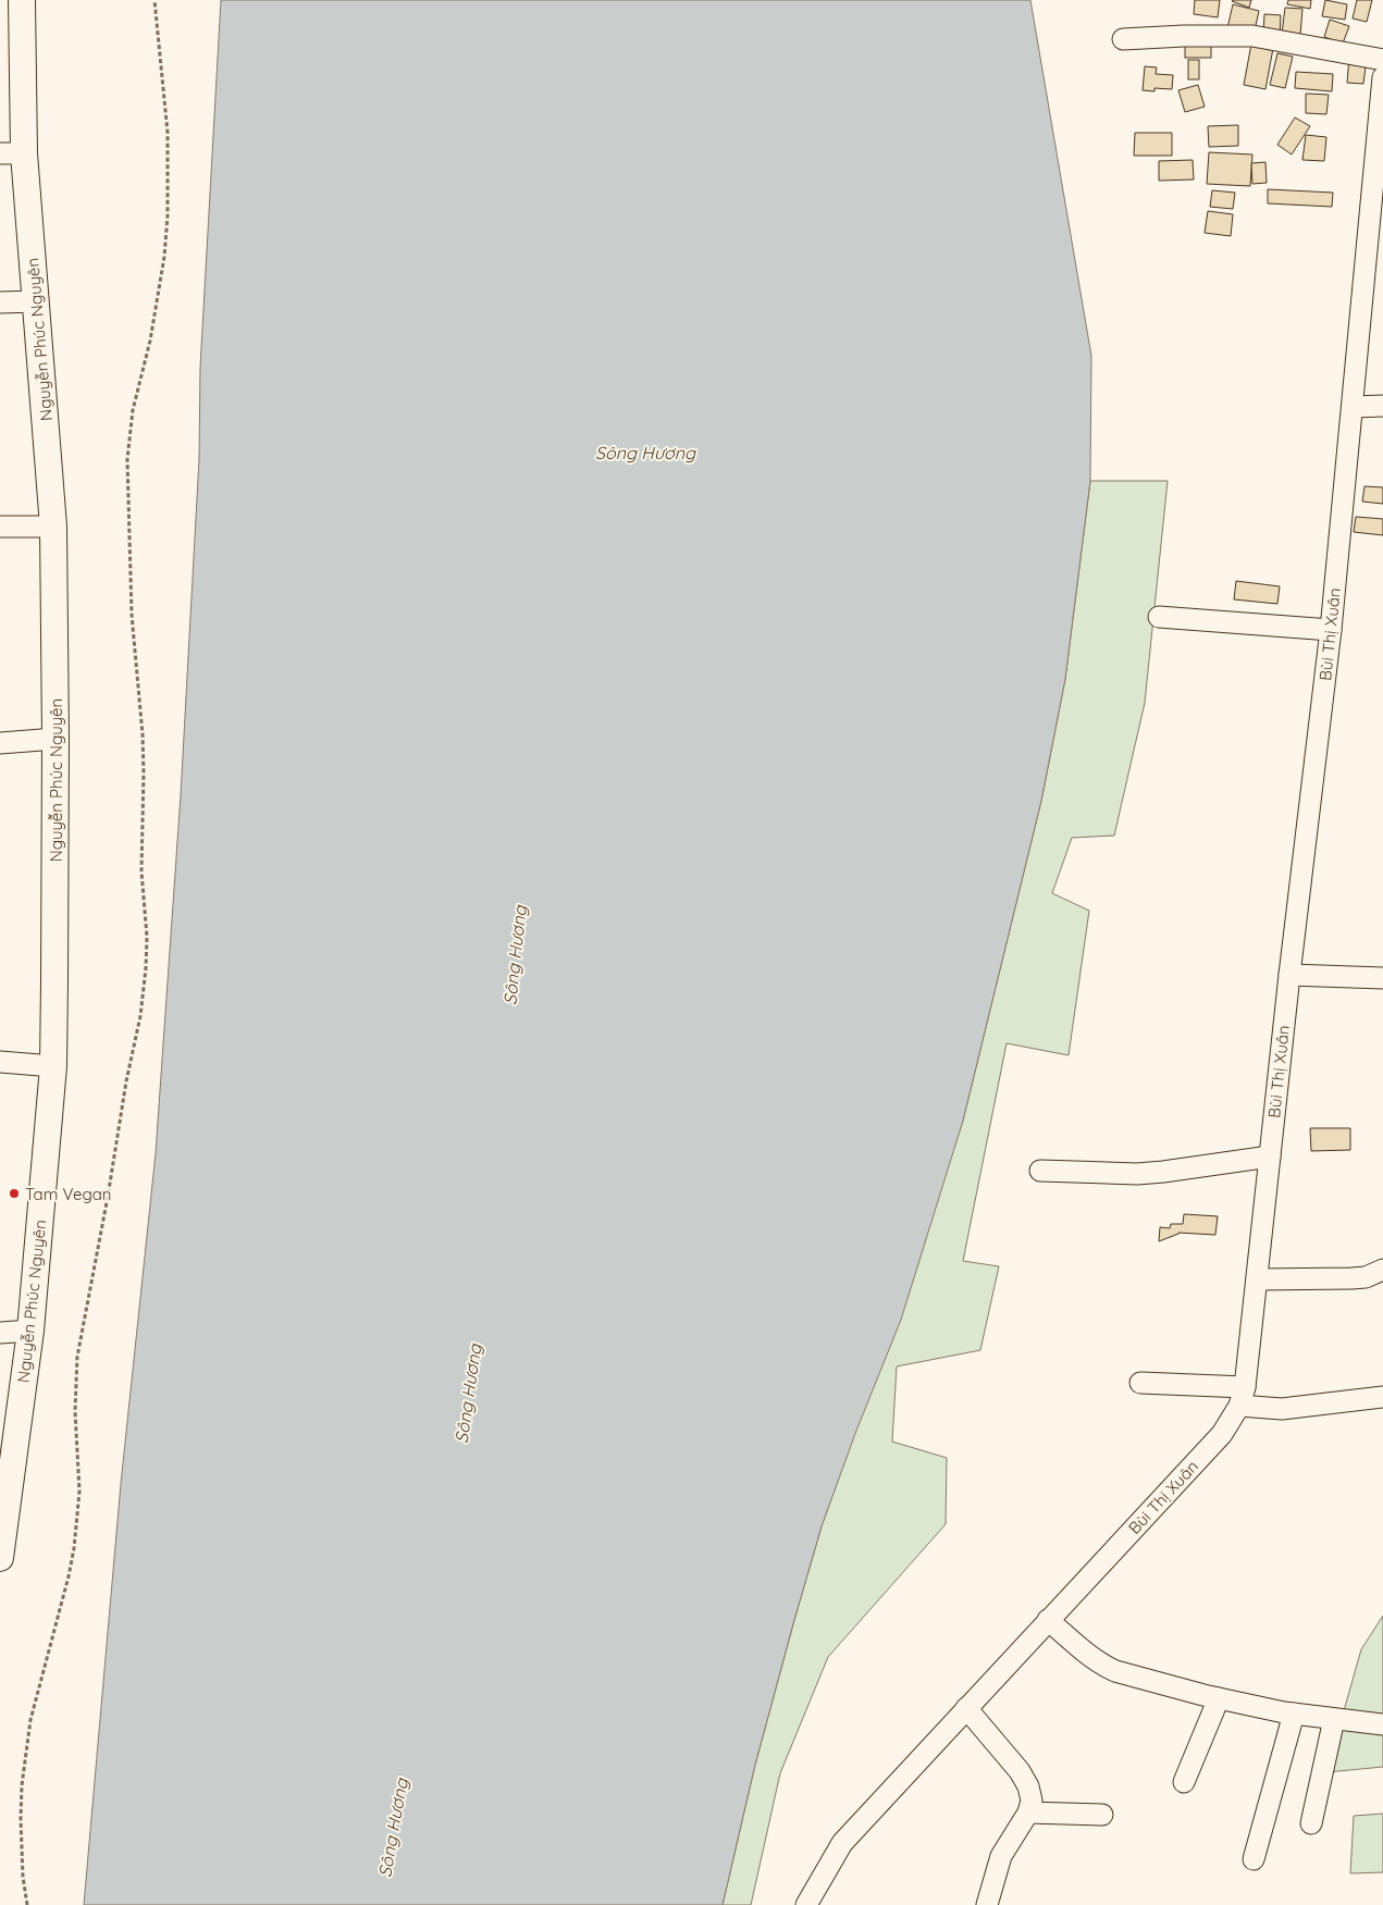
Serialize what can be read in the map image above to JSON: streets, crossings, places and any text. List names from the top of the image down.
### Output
{
  "streets": {
    "main road": ["Nguyễn Phúc Nguyên"],
    "street": ["Bùi Thị Xuân"]
  },
  "water": ["Sông Hương"],
  "places": ["Tam Vegan"]
}
